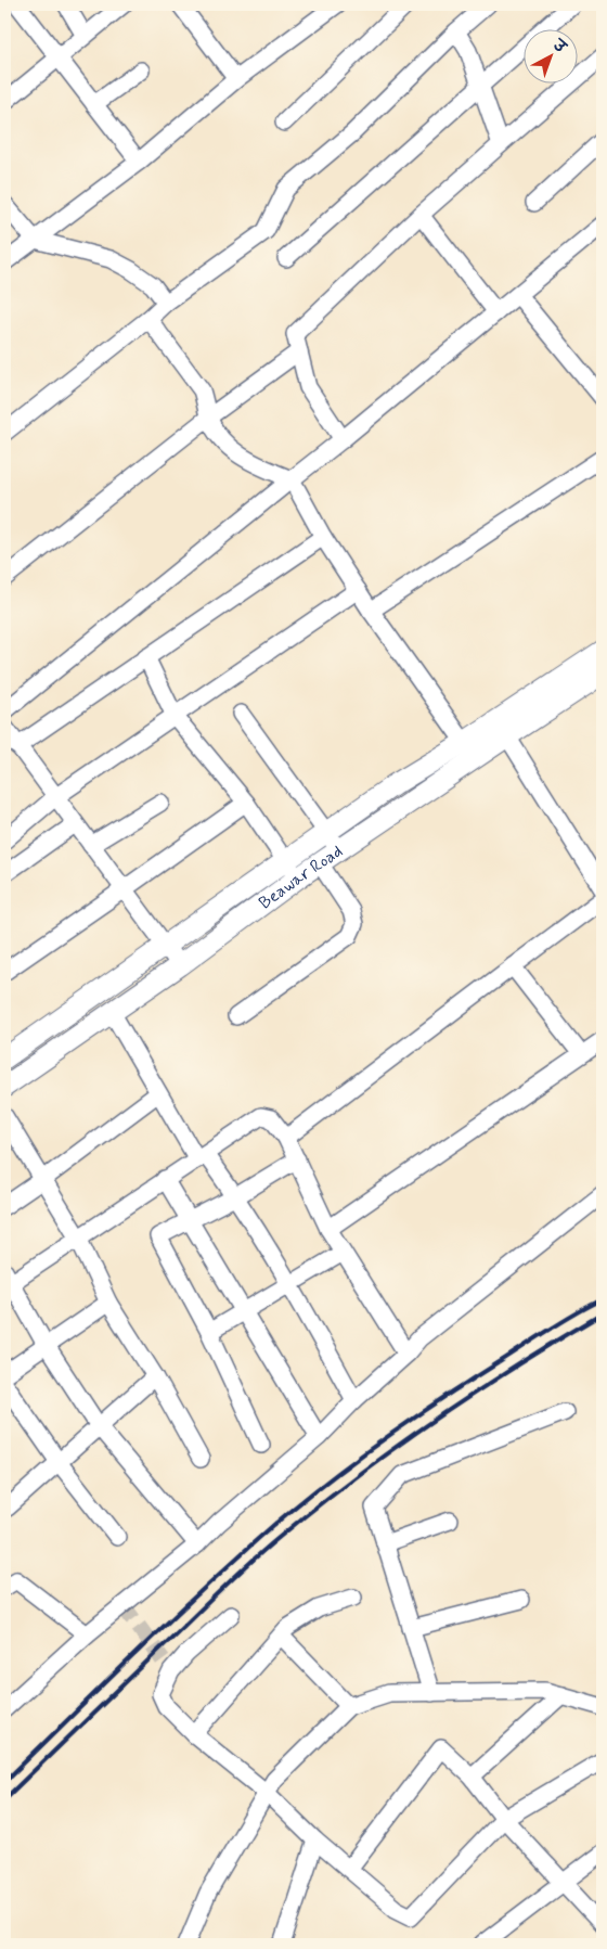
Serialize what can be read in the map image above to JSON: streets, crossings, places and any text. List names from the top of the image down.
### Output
{
  "streets": {
    "main road": ["Beawar Road"]
  },
  "north": "top right"
}
